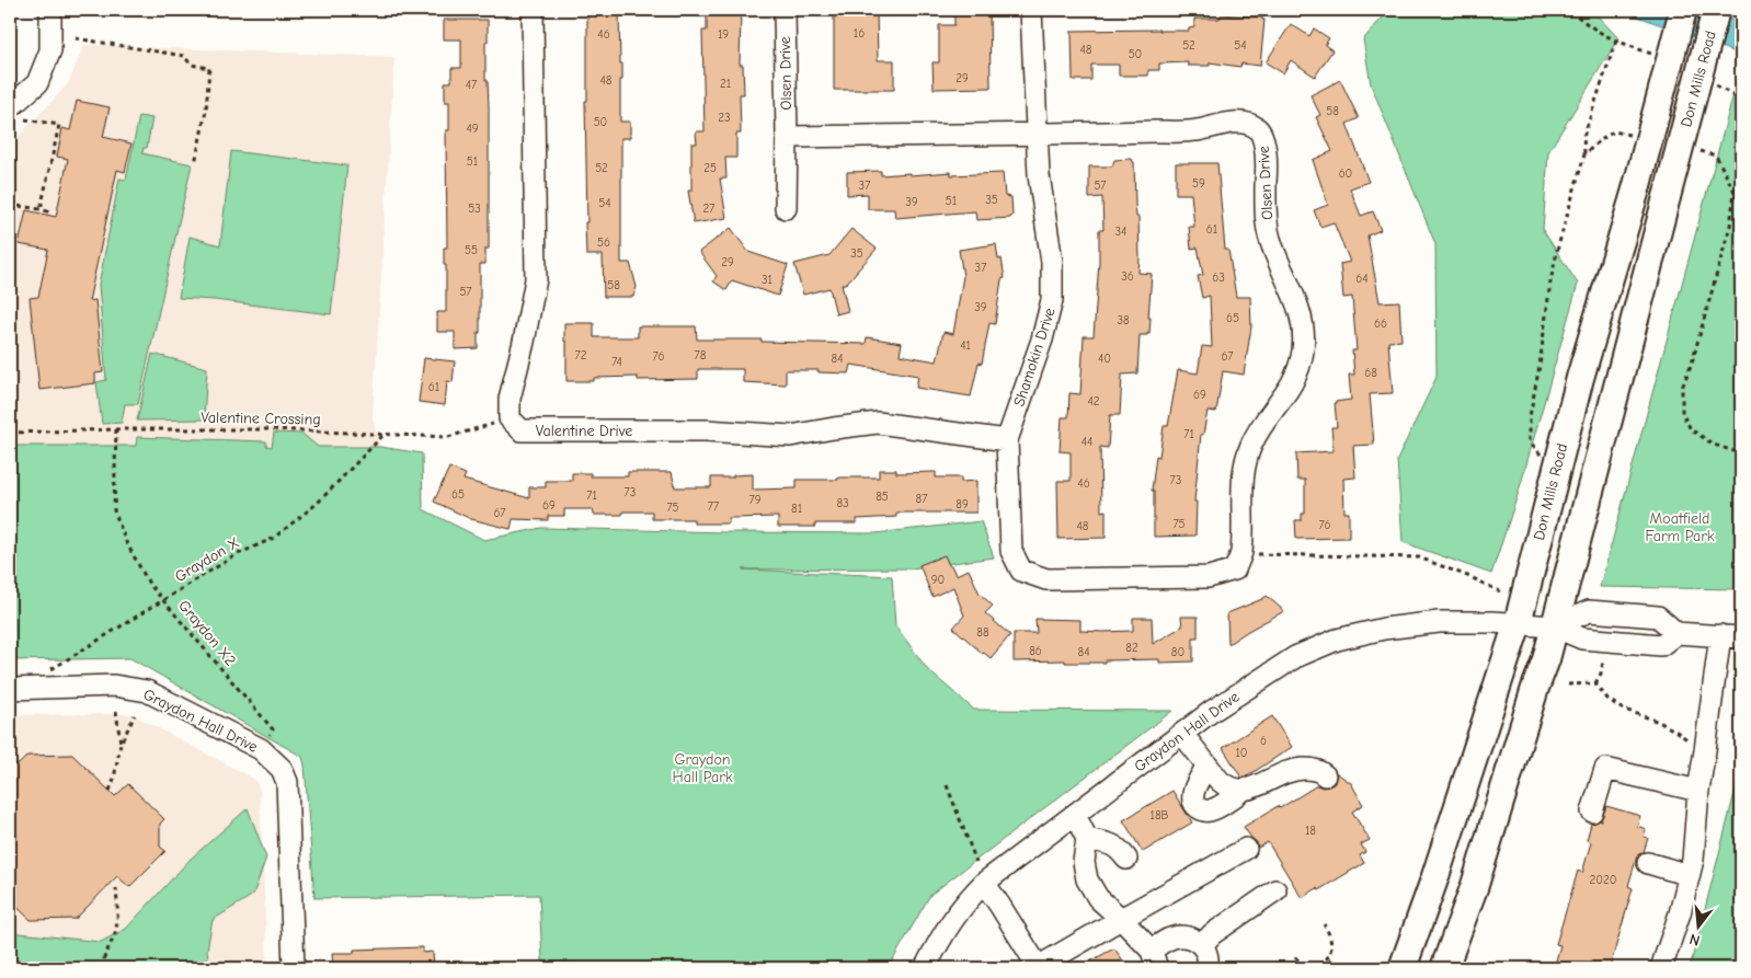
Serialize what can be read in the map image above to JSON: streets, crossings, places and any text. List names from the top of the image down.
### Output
{
  "streets": {
    "main road": ["Don Mills Road"],
    "street": [
      "Olsen Drive",
      "Shamokin Drive",
      "Valentine Drive",
      "Graydon Hall Drive"
    ],
    "path": ["Valentine Crossing", "Graydon X", "Graydon X2"]
  },
  "crossings": [
    ["Olsen Drive", "Shamokin Drive"],
    ["Don Mills Road", "Graydon Hall Drive"],
    ["Shamokin Drive", "Valentine Drive"],
    ["Valentine Crossing", "Valentine Drive"],
    ["Valentine Crossing", "Graydon X"],
    ["Valentine Crossing", "Graydon X2"],
    ["Graydon X", "Graydon X2"],
    ["Graydon X", "Graydon Hall Drive"],
    ["Graydon X2", "Graydon Hall Drive"]
  ],
  "parks": ["Moatfield Farm Park", "Graydon Hall Park"],
  "house_numbers": [
    "16",
    "46",
    "19",
    "52",
    "54",
    "48",
    "50",
    "29",
    "48",
    "21",
    "47",
    "58",
    "23",
    "50",
    "49",
    "51",
    "52",
    "25",
    "60",
    "59",
    "37",
    "57",
    "35",
    "51",
    "39",
    "54",
    "53",
    "27",
    "61",
    "34",
    "56",
    "55",
    "35",
    "29",
    "37",
    "36",
    "63",
    "64",
    "31",
    "58",
    "57",
    "39",
    "65",
    "38",
    "66",
    "41",
    "72",
    "78",
    "76",
    "67",
    "84",
    "40",
    "74",
    "68",
    "61",
    "69",
    "42",
    "71",
    "44",
    "73",
    "46",
    "73",
    "65",
    "71",
    "85",
    "87",
    "79",
    "83",
    "89",
    "69",
    "77",
    "75",
    "81",
    "67",
    "75",
    "76",
    "48",
    "90",
    "88",
    "82",
    "86",
    "84",
    "80",
    "6",
    "10",
    "18B",
    "18",
    "2020"
  ],
  "north": "bottom"
}
